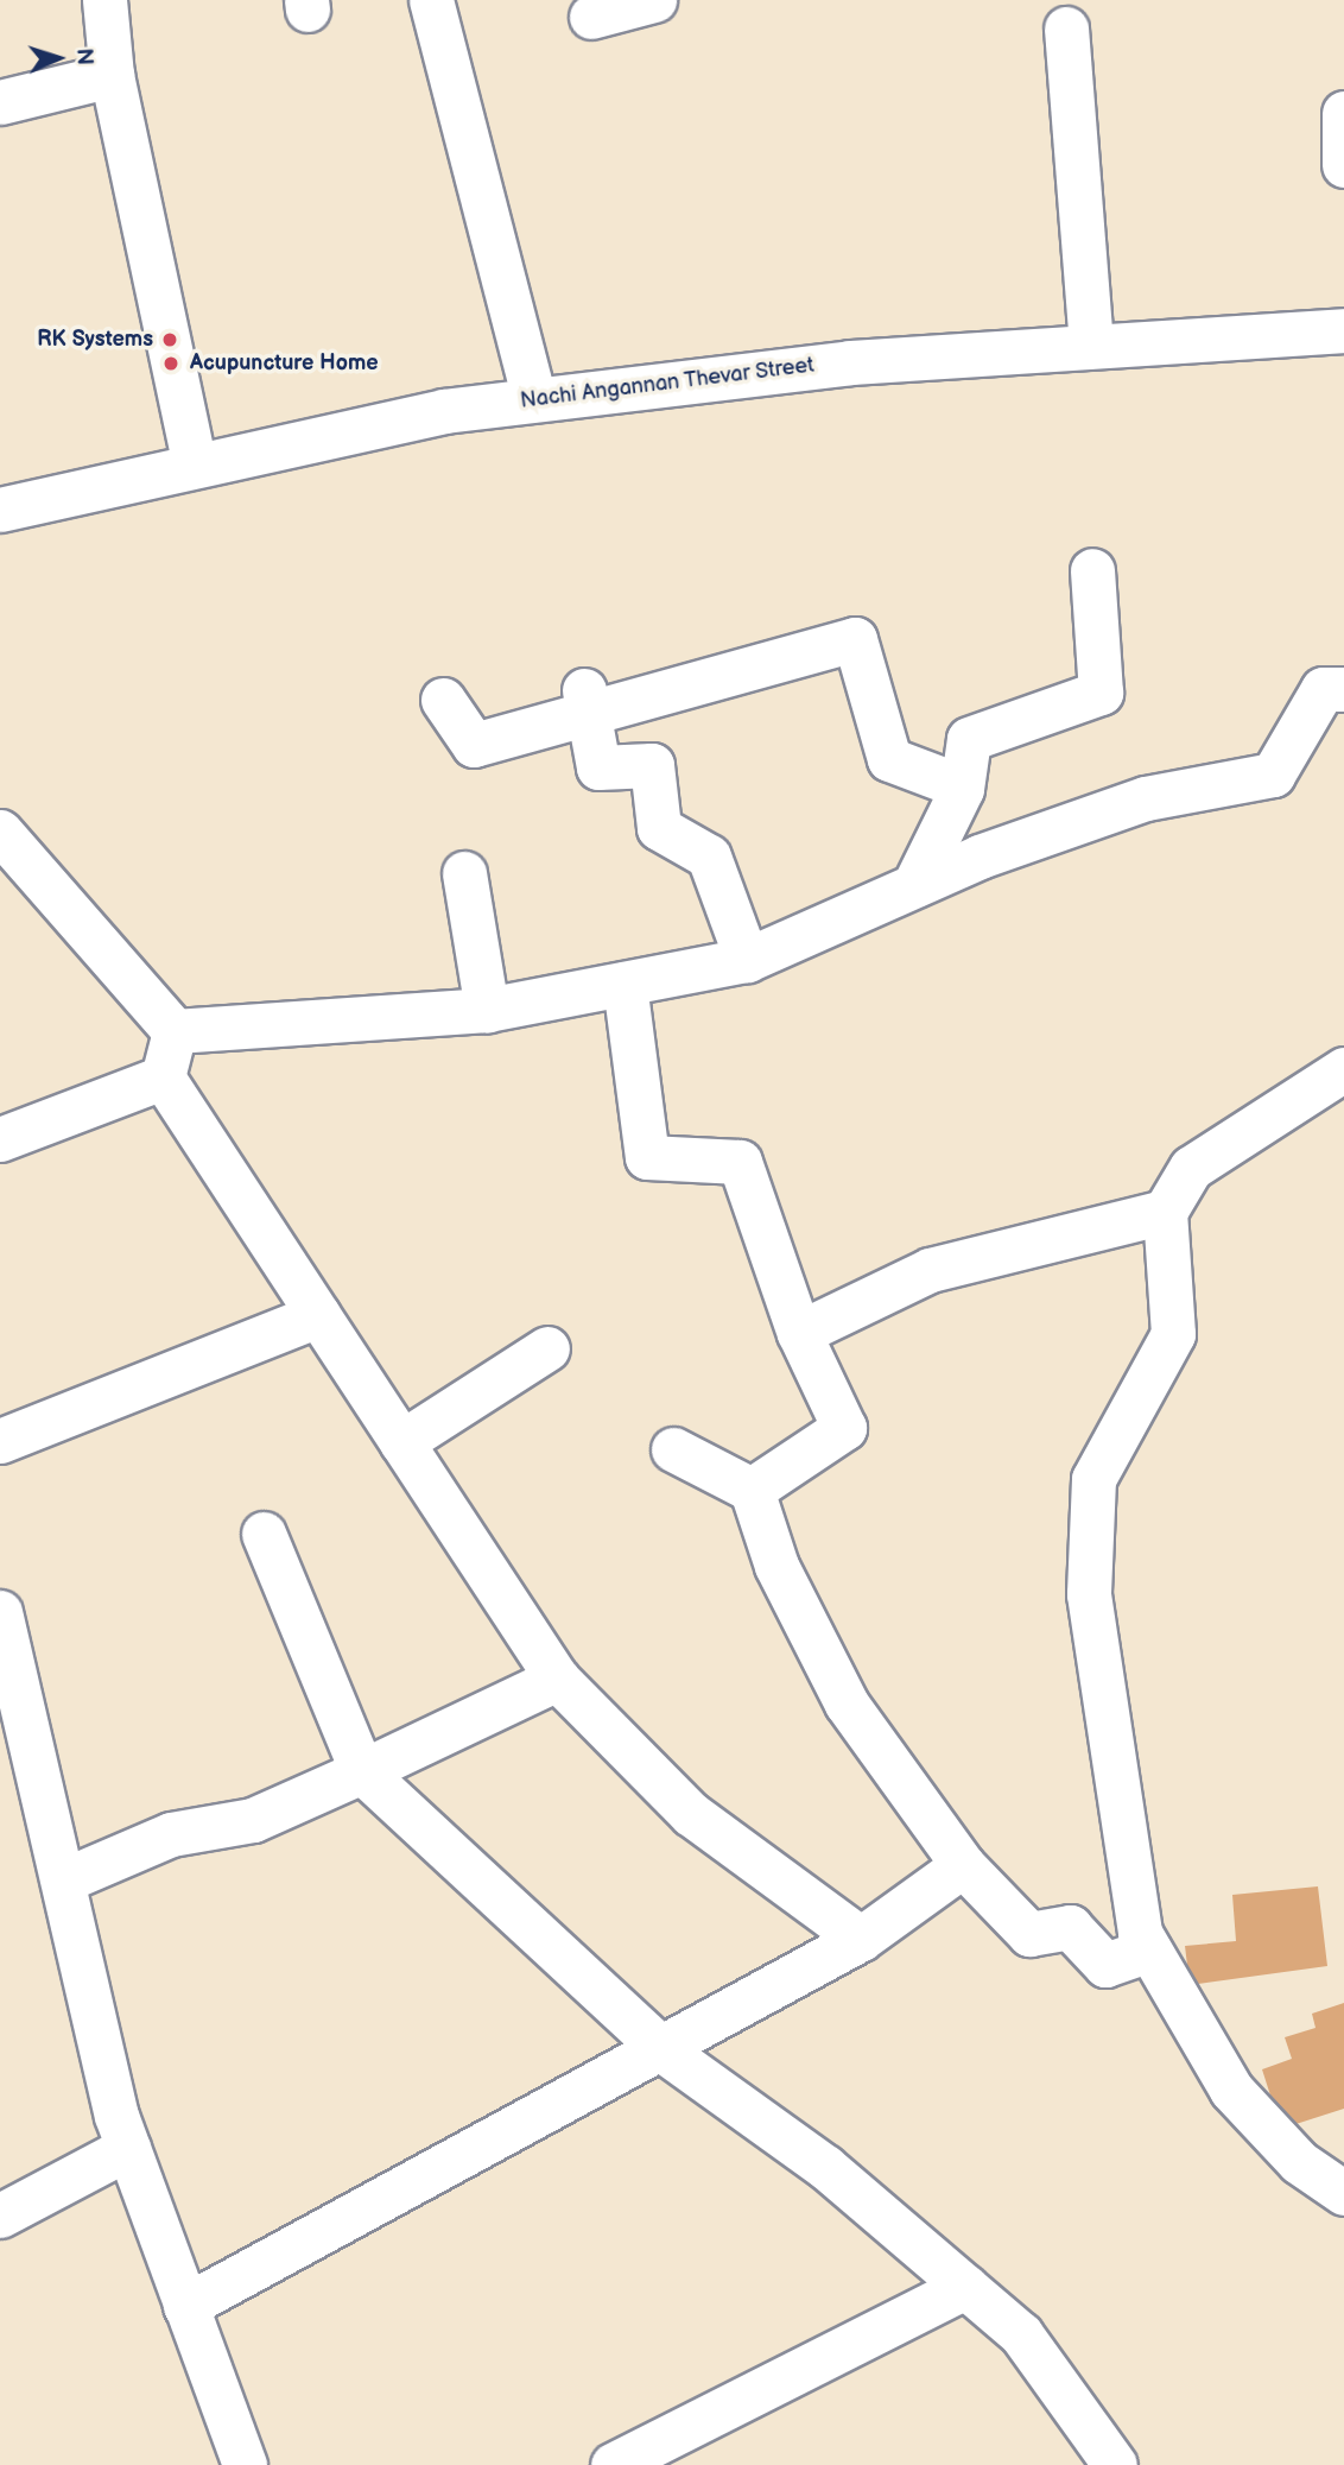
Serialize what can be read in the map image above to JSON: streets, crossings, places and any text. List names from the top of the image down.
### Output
{
  "streets": {
    "street": ["Nachi Angannan Thevar Street"]
  },
  "places": ["RK Systems", "Acupuncture Home"],
  "north": "right"
}
